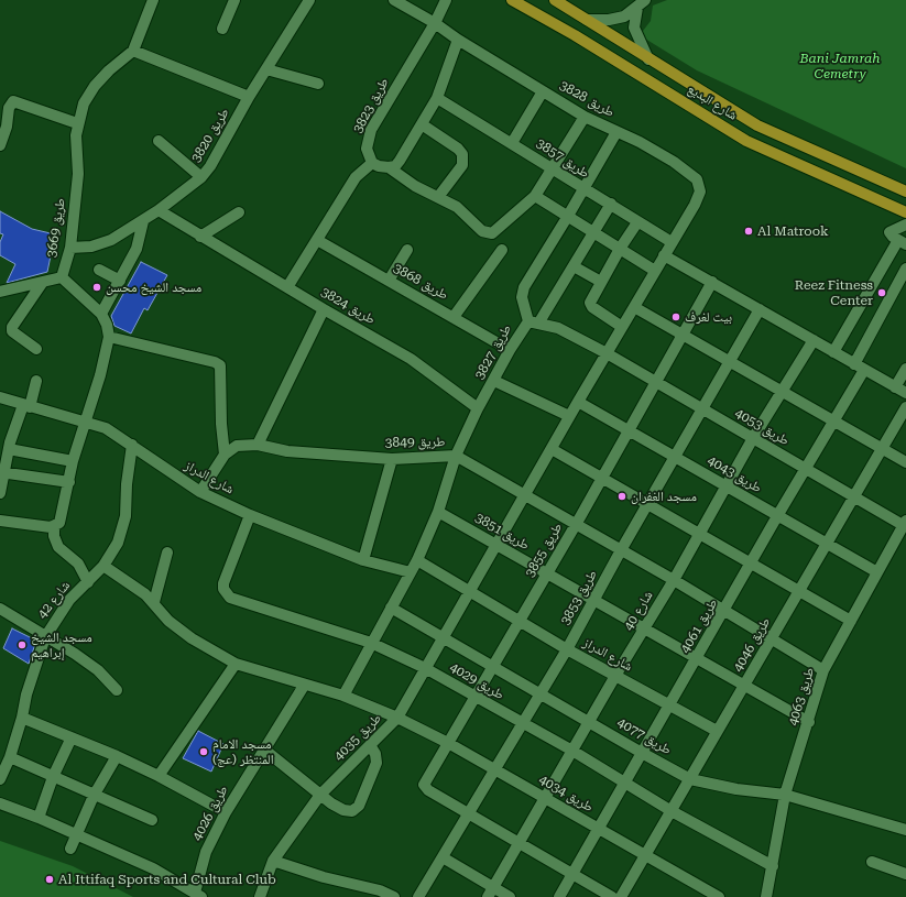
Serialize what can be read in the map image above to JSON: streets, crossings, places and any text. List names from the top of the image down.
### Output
{
  "streets": {
    "main road": ["شارع البديع"],
    "street": [
      "طريق 3828",
      "طريق 3823",
      "طريق 3820",
      "طريق 3857",
      "طريق 3669",
      "طريق 3868",
      "طريق 3824",
      "طريق 3827",
      "طريق 4053",
      "طريق 3849",
      "طريق 4043",
      "شارع الدراز",
      "طريق 3851",
      "طريق 3855",
      "طريق 3853",
      "شارع 42",
      "شارع 40",
      "طريق 4061",
      "طريق 4046",
      "طريق 4029",
      "طريق 4063",
      "طريق 4077",
      "طريق 4035",
      "طريق 4034",
      "طريق 4026"
    ]
  },
  "crossings": [
    ["طريق 3828", "طريق 3823"],
    ["طريق 3828", "طريق 3857"],
    ["طريق 3828", "طريق 3827"],
    ["طريق 3820", "طريق 3669"],
    ["طريق 3820", "طريق 3824"],
    ["طريق 3857", "طريق 3827"],
    ["طريق 3669", "شارع الدراز"],
    ["طريق 3868", "طريق 3827"],
    ["طريق 3824", "طريق 3827"],
    ["طريق 3827", "طريق 4053"],
    ["طريق 3827", "طريق 3849"],
    ["طريق 3827", "شارع الدراز"],
    ["طريق 3827", "طريق 3851"],
    ["طريق 3827", "طريق 4029"],
    ["طريق 3827", "طريق 4077"],
    ["طريق 3827", "طريق 4034"],
    ["طريق 4053", "طريق 3855"],
    ["طريق 4053", "طريق 3853"],
    ["طريق 4053", "شارع 40"],
    ["طريق 4053", "طريق 4061"],
    ["طريق 4053", "طريق 4046"],
    ["طريق 4053", "طريق 4063"],
    ["طريق 3849", "طريق 3855"],
    ["طريق 3849", "طريق 3853"],
    ["طريق 3849", "شارع 40"],
    ["طريق 3849", "طريق 4061"],
    ["طريق 3849", "طريق 4046"],
    ["طريق 3849", "طريق 4063"],
    ["طريق 4043", "طريق 3855"],
    ["طريق 4043", "طريق 3853"],
    ["طريق 4043", "شارع 40"],
    ["طريق 4043", "طريق 4061"],
    ["طريق 4043", "طريق 4046"],
    ["طريق 4043", "طريق 4063"],
    ["شارع الدراز", "طريق 3855"],
    ["شارع الدراز", "طريق 3853"],
    ["شارع الدراز", "شارع 42"],
    ["شارع الدراز", "شارع 40"],
    ["شارع الدراز", "طريق 4061"],
    ["شارع الدراز", "طريق 4046"],
    ["شارع الدراز", "طريق 4029"],
    ["شارع الدراز", "طريق 4035"],
    ["طريق 3851", "طريق 3855"],
    ["طريق 3851", "طريق 3853"],
    ["طريق 3851", "شارع 40"],
    ["طريق 3851", "طريق 4061"],
    ["طريق 3851", "طريق 4046"],
    ["طريق 3851", "طريق 4063"],
    ["طريق 3855", "طريق 3853"],
    ["طريق 3855", "طريق 4029"],
    ["طريق 3855", "طريق 4077"],
    ["طريق 3855", "طريق 4034"],
    ["طريق 3853", "طريق 4029"],
    ["طريق 3853", "طريق 4077"],
    ["طريق 3853", "طريق 4034"],
    ["شارع 42", "طريق 4034"],
    ["شارع 40", "طريق 4029"],
    ["شارع 40", "طريق 4077"],
    ["شارع 40", "طريق 4034"],
    ["طريق 4061", "طريق 4029"],
    ["طريق 4061", "طريق 4077"],
    ["طريق 4061", "طريق 4034"],
    ["طريق 4046", "طريق 4029"],
    ["طريق 4046", "طريق 4077"],
    ["طريق 4046", "طريق 4034"],
    ["طريق 4029", "طريق 4063"],
    ["طريق 4029", "طريق 4035"],
    ["طريق 4063", "طريق 4077"],
    ["طريق 4077", "طريق 4035"],
    ["طريق 4035", "طريق 4034"],
    ["طريق 4034", "طريق 4026"]
  ],
  "parks": ["Bani Jamrah Cemetry"],
  "places": [
    "Al Matrook",
    "مسجد الشيخ محسن",
    "Reez Fitness Center",
    "بيت لغرف",
    "مسجد الغفران",
    "مسجد الشيخ إبراهيم",
    "مسجد الامام المنتظر (عج)",
    "Al Ittifaq Sports and Cultural Club"
  ]
}
